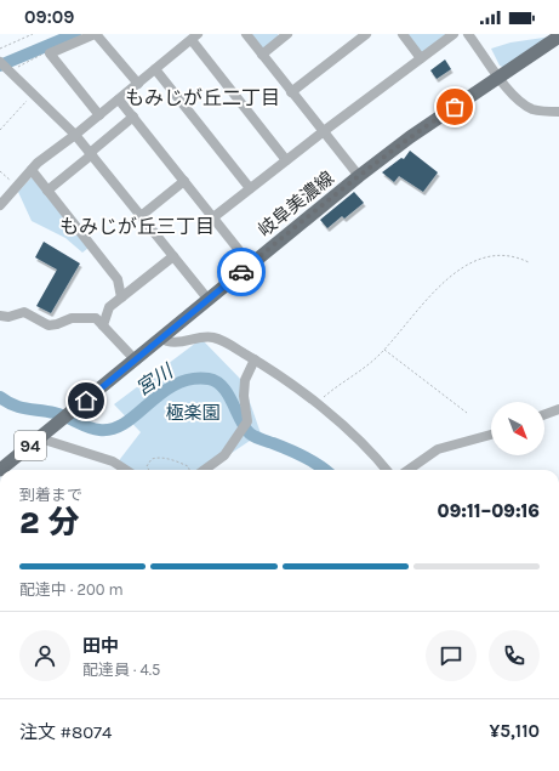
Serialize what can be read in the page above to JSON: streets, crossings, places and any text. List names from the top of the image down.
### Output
{
  "streets": {
    "main road": ["岐阜美濃線", "94"]
  },
  "districts": ["もみじが丘二丁目", "もみじが丘三丁目"],
  "water": ["宮川"],
  "parks": ["極楽園"],
  "north": "bottom right",
  "page": {
    "status": "09:09",
    "heading": ["2 分", "到着まで", "09:11–09:16"],
    "panel": [
      "田中",
      "配達員 · 4.5",
      "注文 #8074",
      "¥5,110"
    ],
    "bar": "配達中 · 200 m"
  }
}
